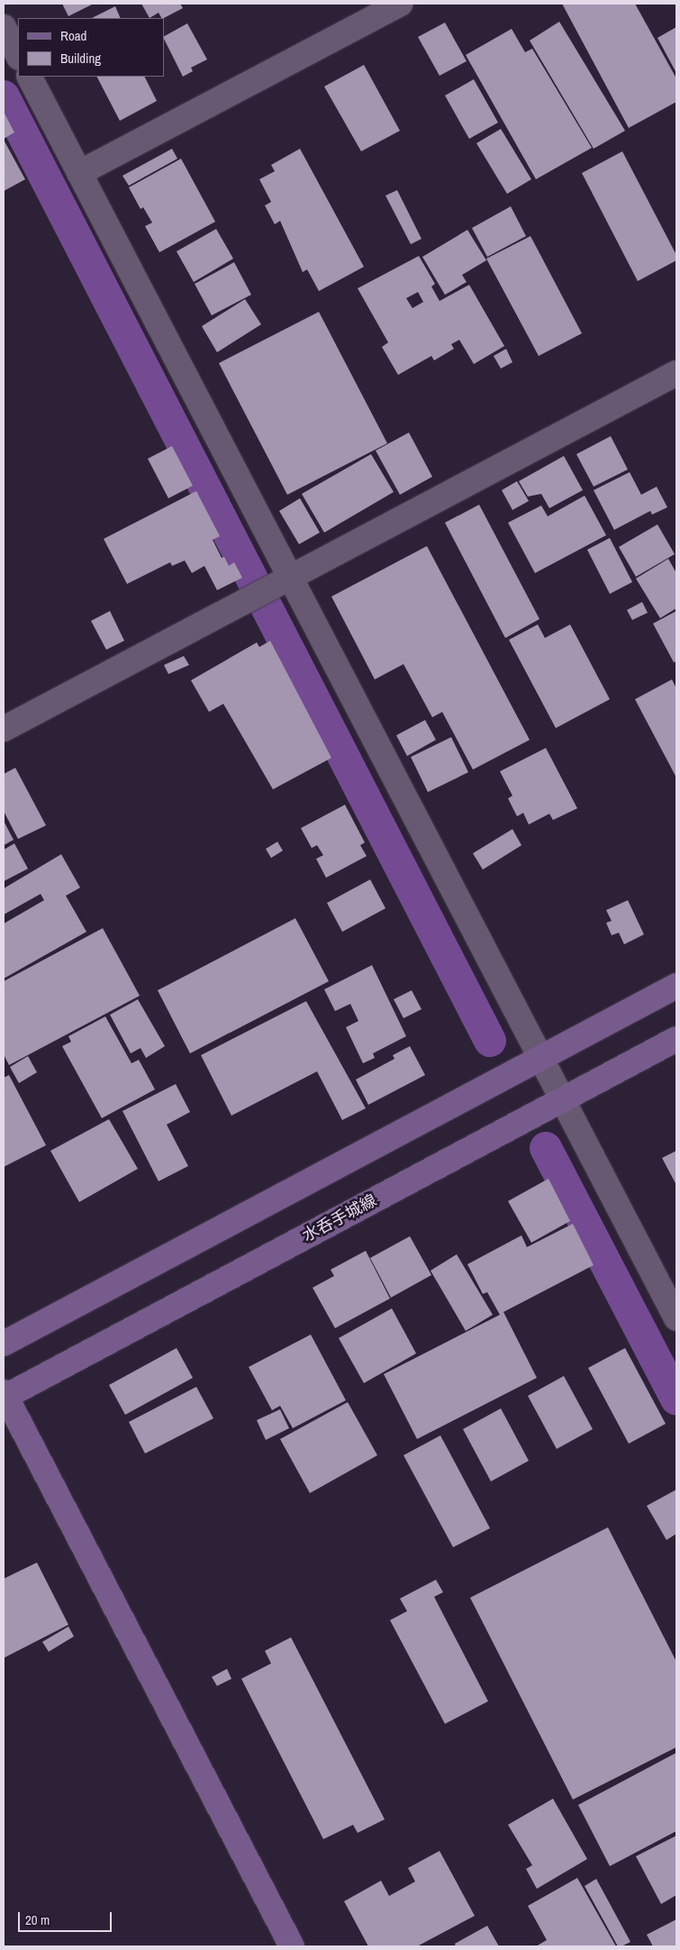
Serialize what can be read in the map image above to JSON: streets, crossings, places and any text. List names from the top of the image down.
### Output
{
  "streets": {
    "main road": ["水呑手城線"]
  },
  "legend": ["Road", "Building"],
  "scale_bar": "20 m"
}
